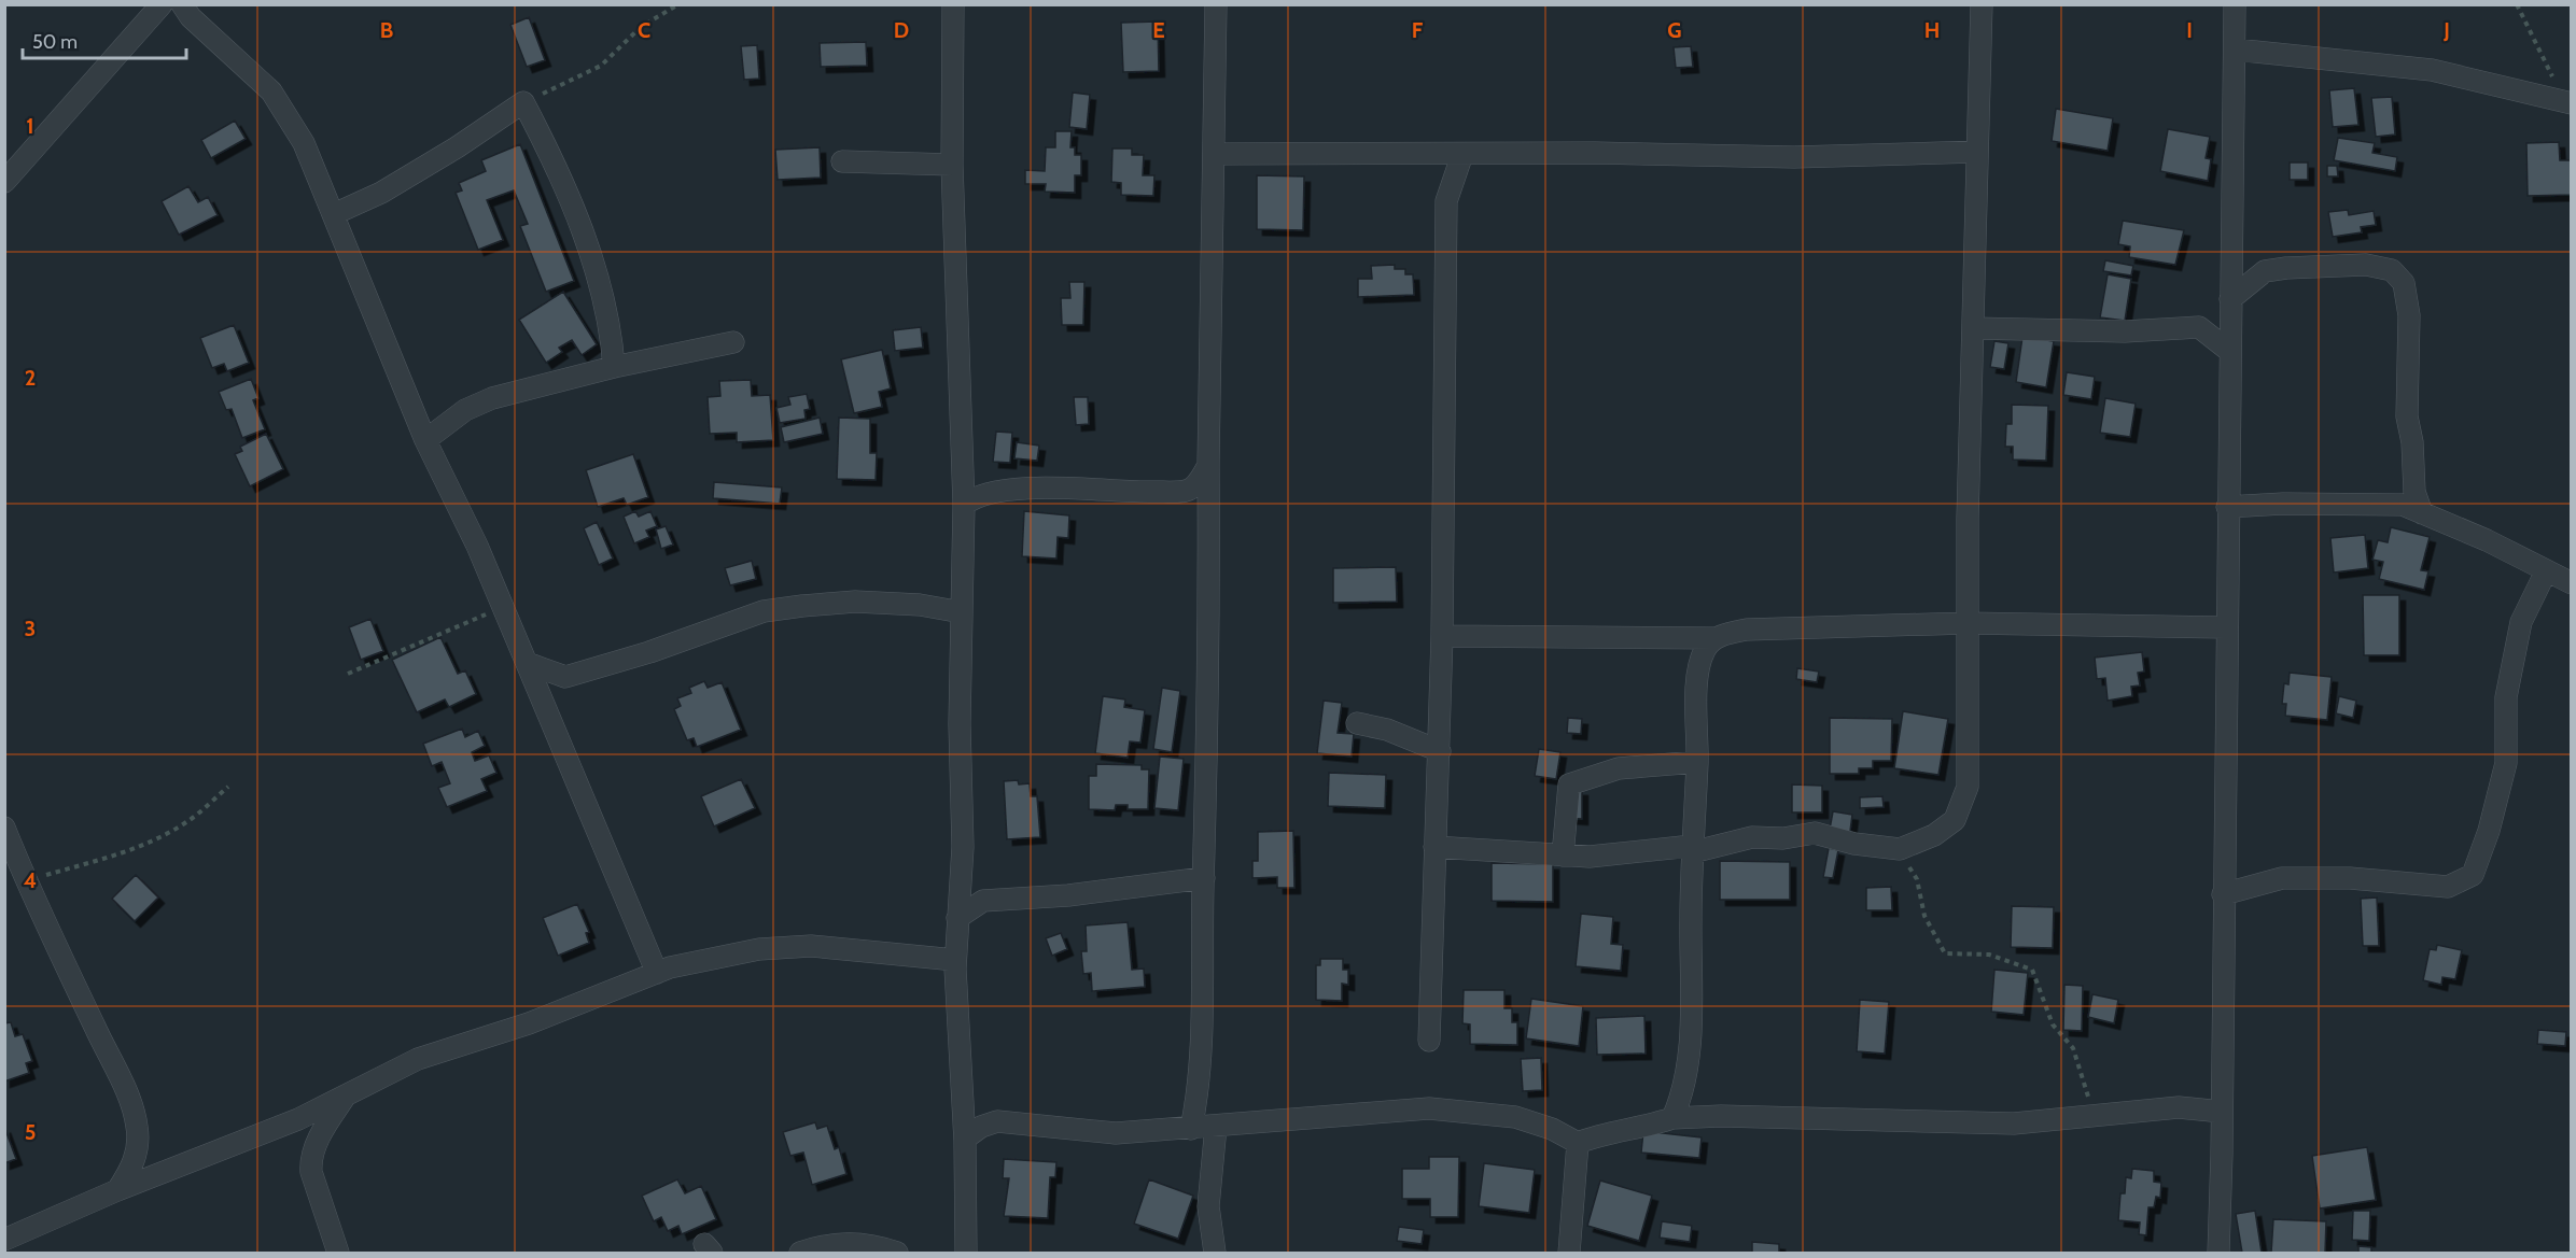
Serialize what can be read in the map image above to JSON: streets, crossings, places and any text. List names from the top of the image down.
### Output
{
  "scale_bar": "50 m",
  "grid": {
    "columns": [
      "B",
      "C",
      "D",
      "E",
      "F",
      "G",
      "H",
      "I",
      "J"
    ],
    "rows": [
      "1",
      "2",
      "3",
      "4",
      "5"
    ]
  }
}
